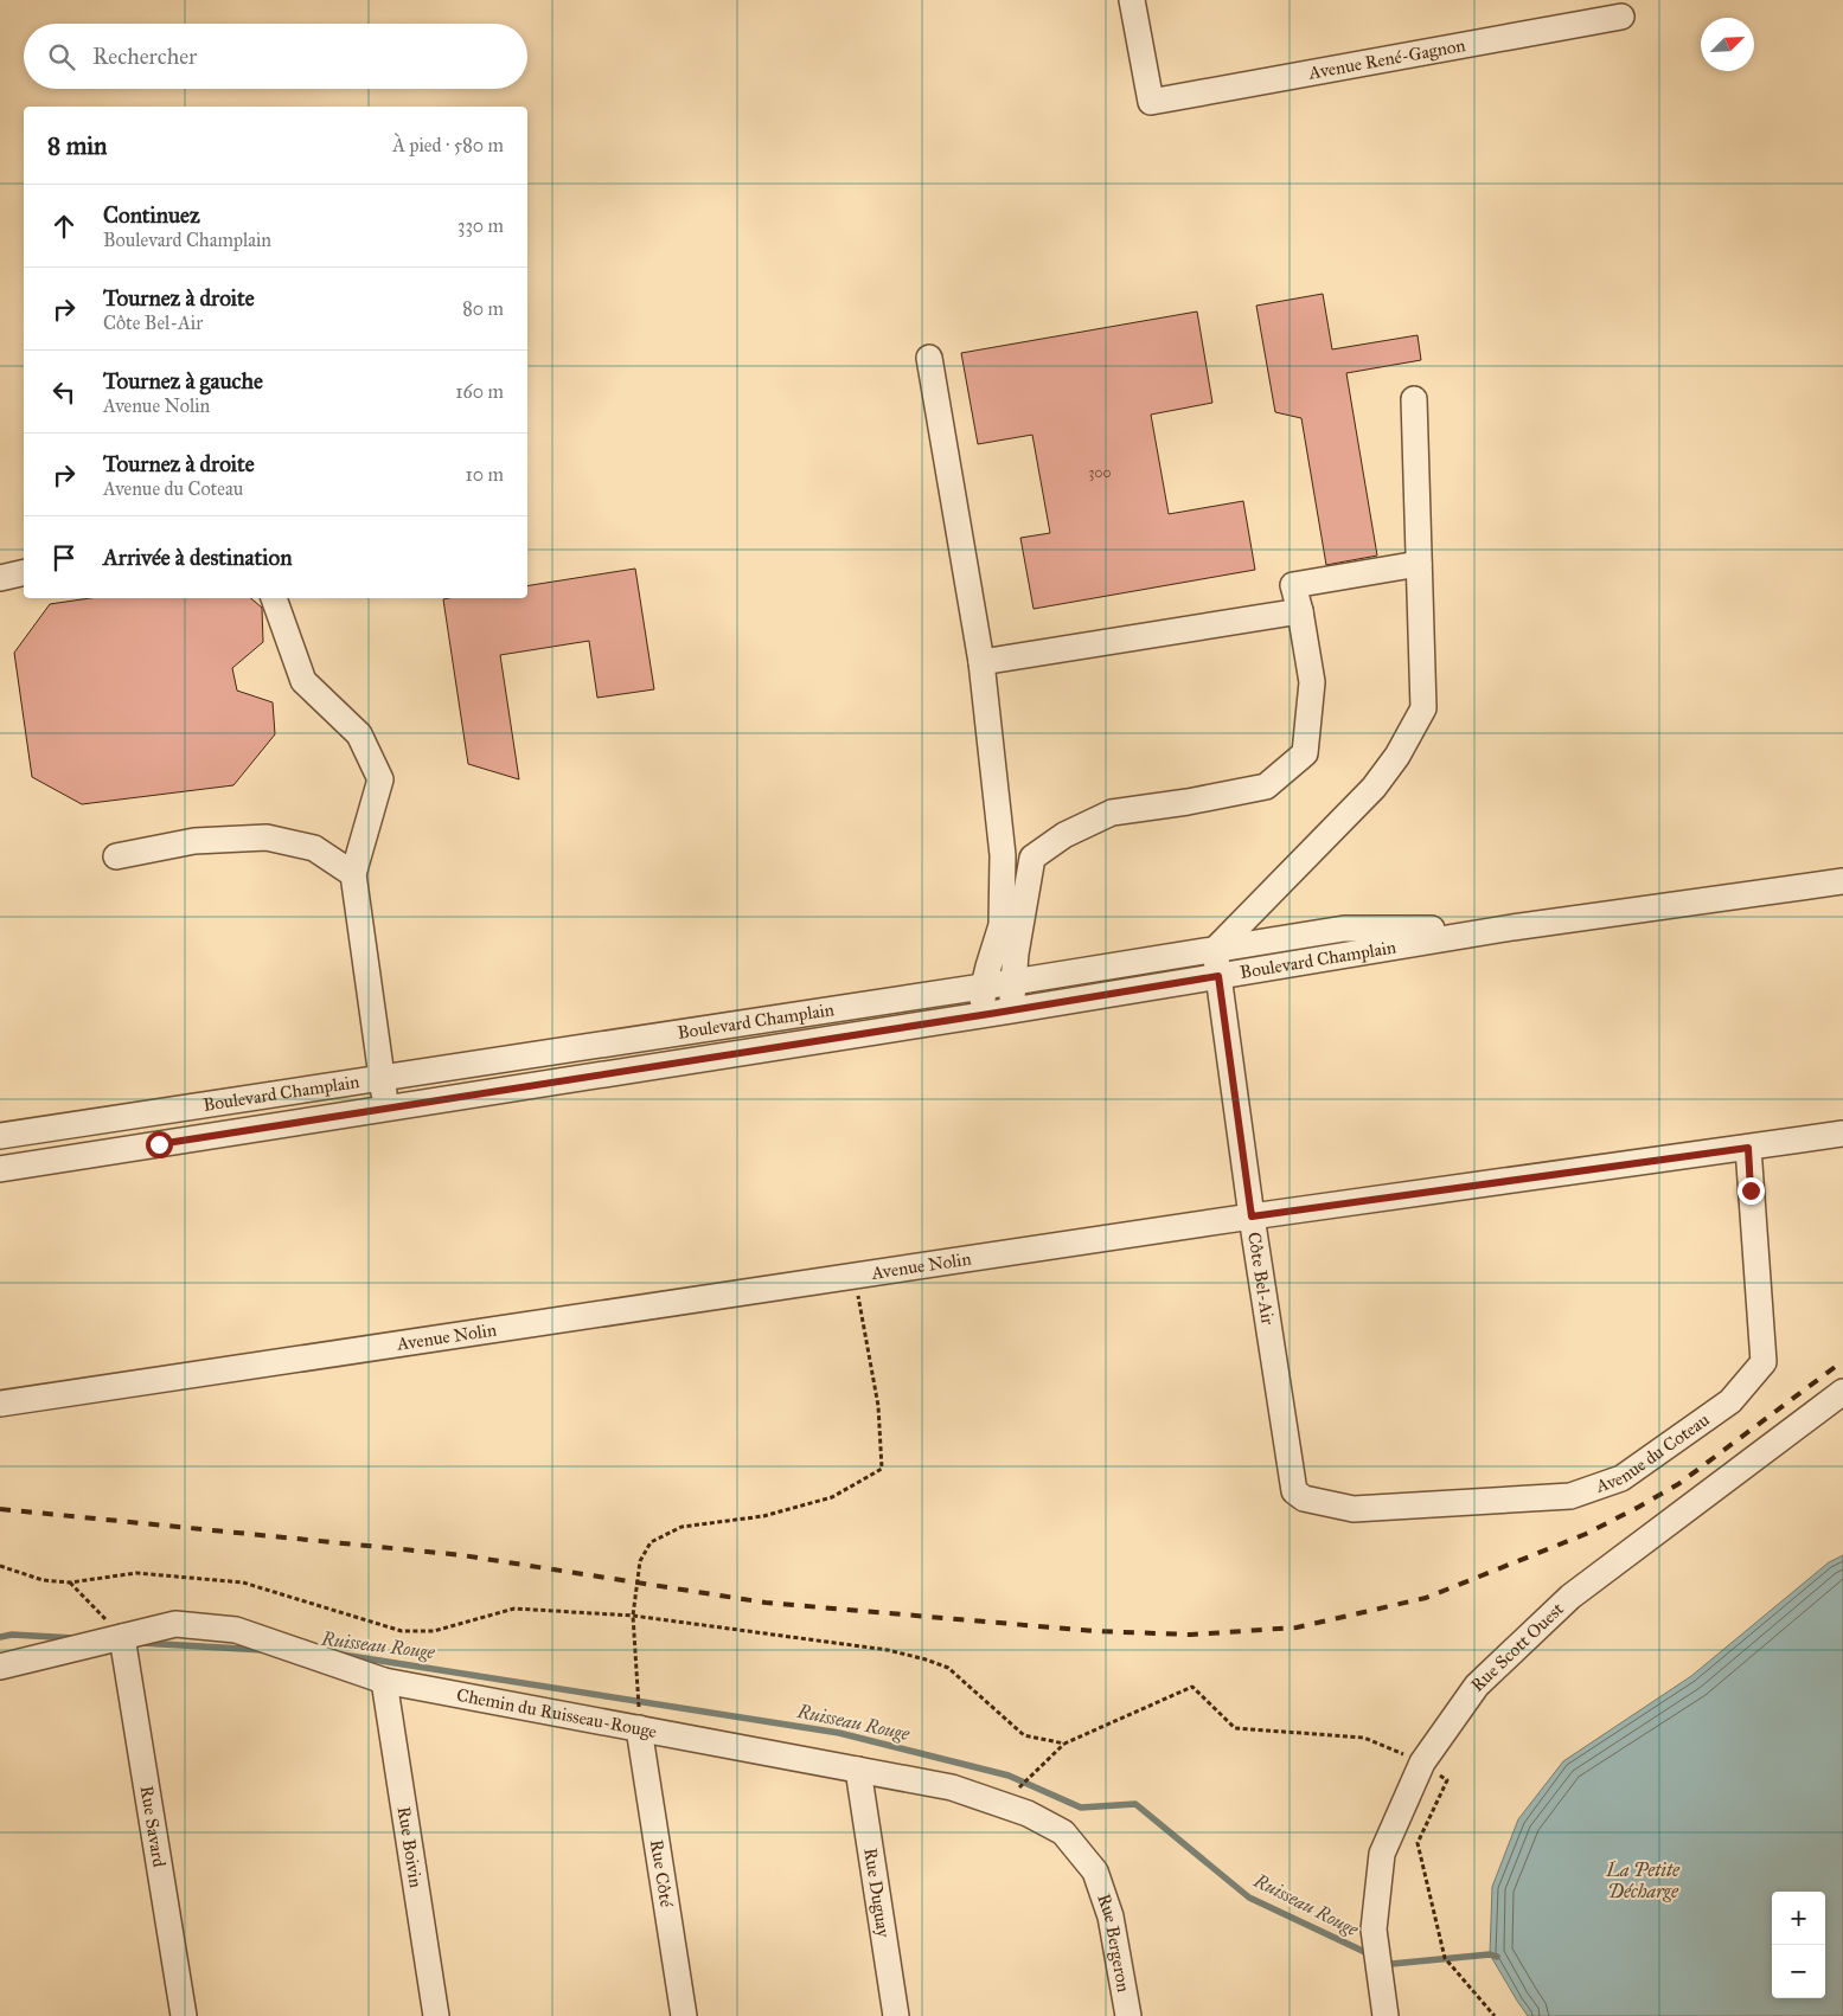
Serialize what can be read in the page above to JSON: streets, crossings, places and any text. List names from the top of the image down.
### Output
{
  "streets": {
    "street": [
      "Avenue René-Gagnon",
      "Boulevard Champlain",
      "Avenue Nolin",
      "Côte Bel-Air",
      "Avenue du Coteau",
      "Rue Scott Ouest",
      "Chemin du Ruisseau-Rouge",
      "Rue Savard",
      "Rue Boivin",
      "Rue Côté",
      "Rue Duguay",
      "Rue Bergeron"
    ]
  },
  "crossings": [
    ["Boulevard Champlain", "Côte Bel-Air"],
    ["Avenue Nolin", "Côte Bel-Air"],
    ["Avenue Nolin", "Avenue du Coteau"],
    ["Côte Bel-Air", "Avenue du Coteau"],
    ["Chemin du Ruisseau-Rouge", "Rue Savard"],
    ["Chemin du Ruisseau-Rouge", "Rue Boivin"],
    ["Chemin du Ruisseau-Rouge", "Rue Côté"],
    ["Chemin du Ruisseau-Rouge", "Rue Duguay"],
    ["Chemin du Ruisseau-Rouge", "Rue Bergeron"]
  ],
  "water": ["Ruisseau Rouge", "La Petite Décharge"],
  "house_numbers": ["300"],
  "north": "top right",
  "page": {
    "search": "Rechercher",
    "heading": ["8 min", "À pied · 580 m"],
    "list": [
      ["Continuez", "Boulevard Champlain", "330 m"],
      ["Tournez à droite", "Côte Bel-Air", "80 m"],
      ["Tournez à gauche", "Avenue Nolin", "160 m"],
      ["Tournez à droite", "Avenue du Coteau", "10 m"],
      "Arrivée à destination"
    ],
    "map_buttons": ["+", "−"]
  }
}
